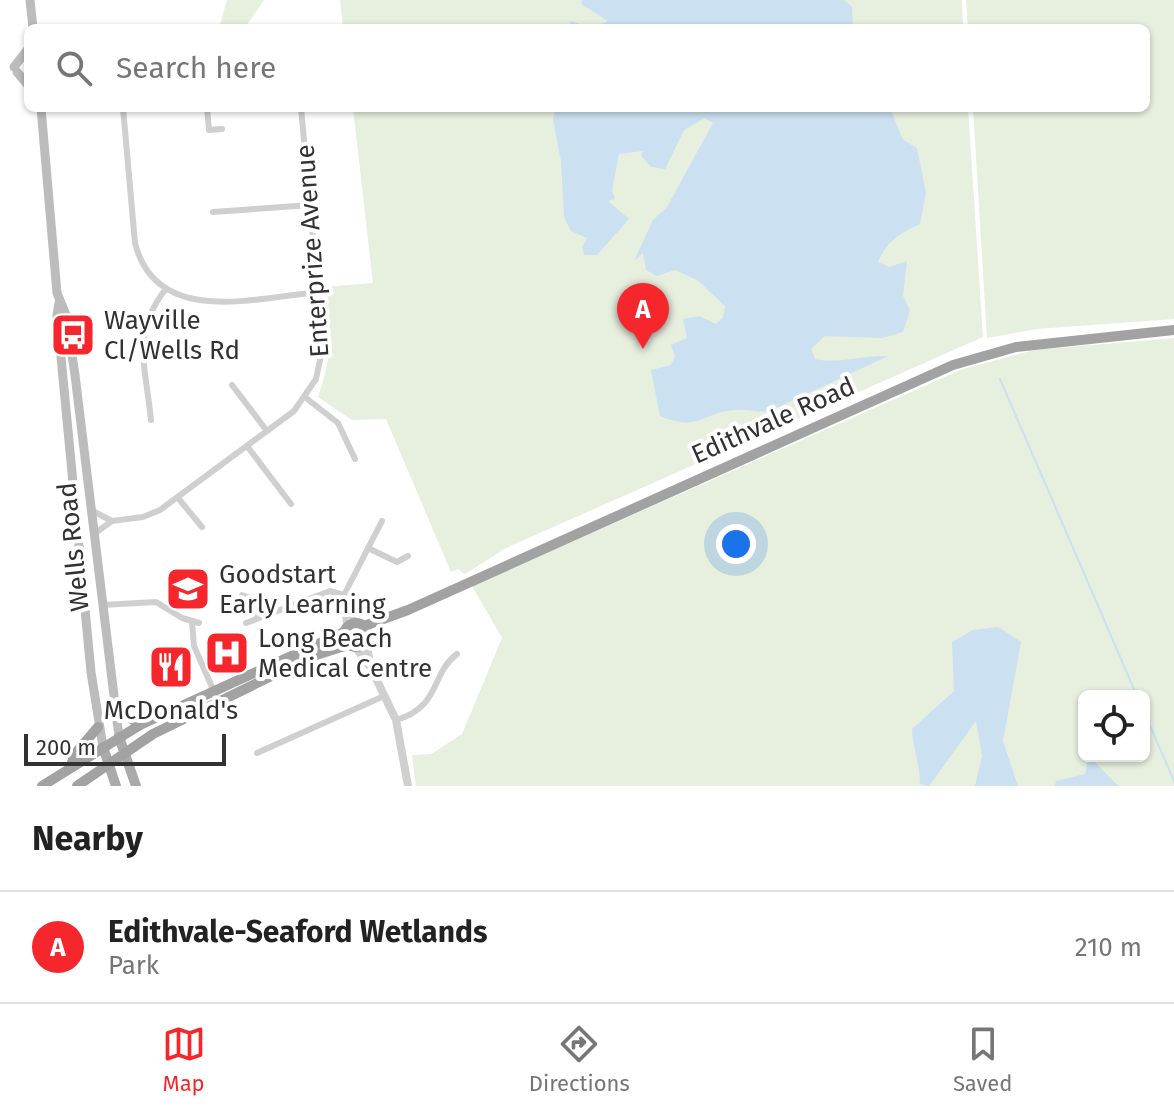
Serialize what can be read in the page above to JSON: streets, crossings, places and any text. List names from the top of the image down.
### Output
{
  "streets": {
    "highway": ["Edithvale Road"],
    "main road": ["Wells Road"],
    "street": ["Enterprize Avenue"]
  },
  "crossings": [
    ["Enterprize Avenue", "Wells Road"],
    ["Edithvale Road", "Wells Road"]
  ],
  "places": {
    "bus stop": ["Wayville Cl/Wells Rd"],
    "school or university": ["Goodstart Early Learning"],
    "hospital": ["Long Beach Medical Centre"],
    "restaurant": ["McDonald's"]
  },
  "scale_bar": "200 m",
  "page": {
    "search": "Search here",
    "pins": "A",
    "scale": "200 m",
    "heading": "Nearby",
    "list": [
      {
        "mark": "A",
        "name": "Edithvale-Seaford Wetlands",
        "note": "Park",
        "value": "210 m"
      }
    ],
    "nav": ["Map", "Directions", "Saved"]
  }
}
